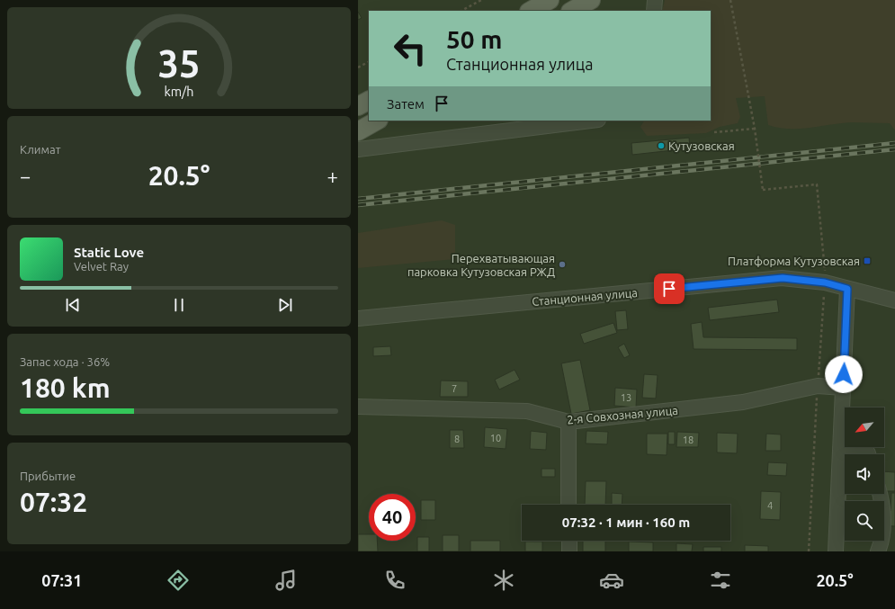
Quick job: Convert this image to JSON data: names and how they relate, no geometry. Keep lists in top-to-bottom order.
{
  "streets": {
    "street": ["Станционная улица", "2-я Совхозная улица"]
  },
  "places": {
    "other": ["Кутузовская", "Перехватывающая парковка Кутузовская РЖД"],
    "transit": ["Платформа Кутузовская"]
  },
  "house_numbers": [
    "7",
    "13",
    "10",
    "8",
    "18",
    "4"
  ],
  "north": "bottom left",
  "page": {
    "turn": ["50 m", "Станционная улица"],
    "then": "Затем",
    "tile": [
      "Климат",
      ["Запас хода · 36%", "180 km"],
      ["Прибытие", "07:32"]
    ],
    "heat": ["−", "20.5°", "+"],
    "song": ["Static Love", "Velvet Ray"],
    "limit": "40",
    "trip": "07:32 · 1 мин · 160 m",
    "tabs": ["07:31", "20.5°"],
    "gauge": ["35", "km/h"]
  }
}
